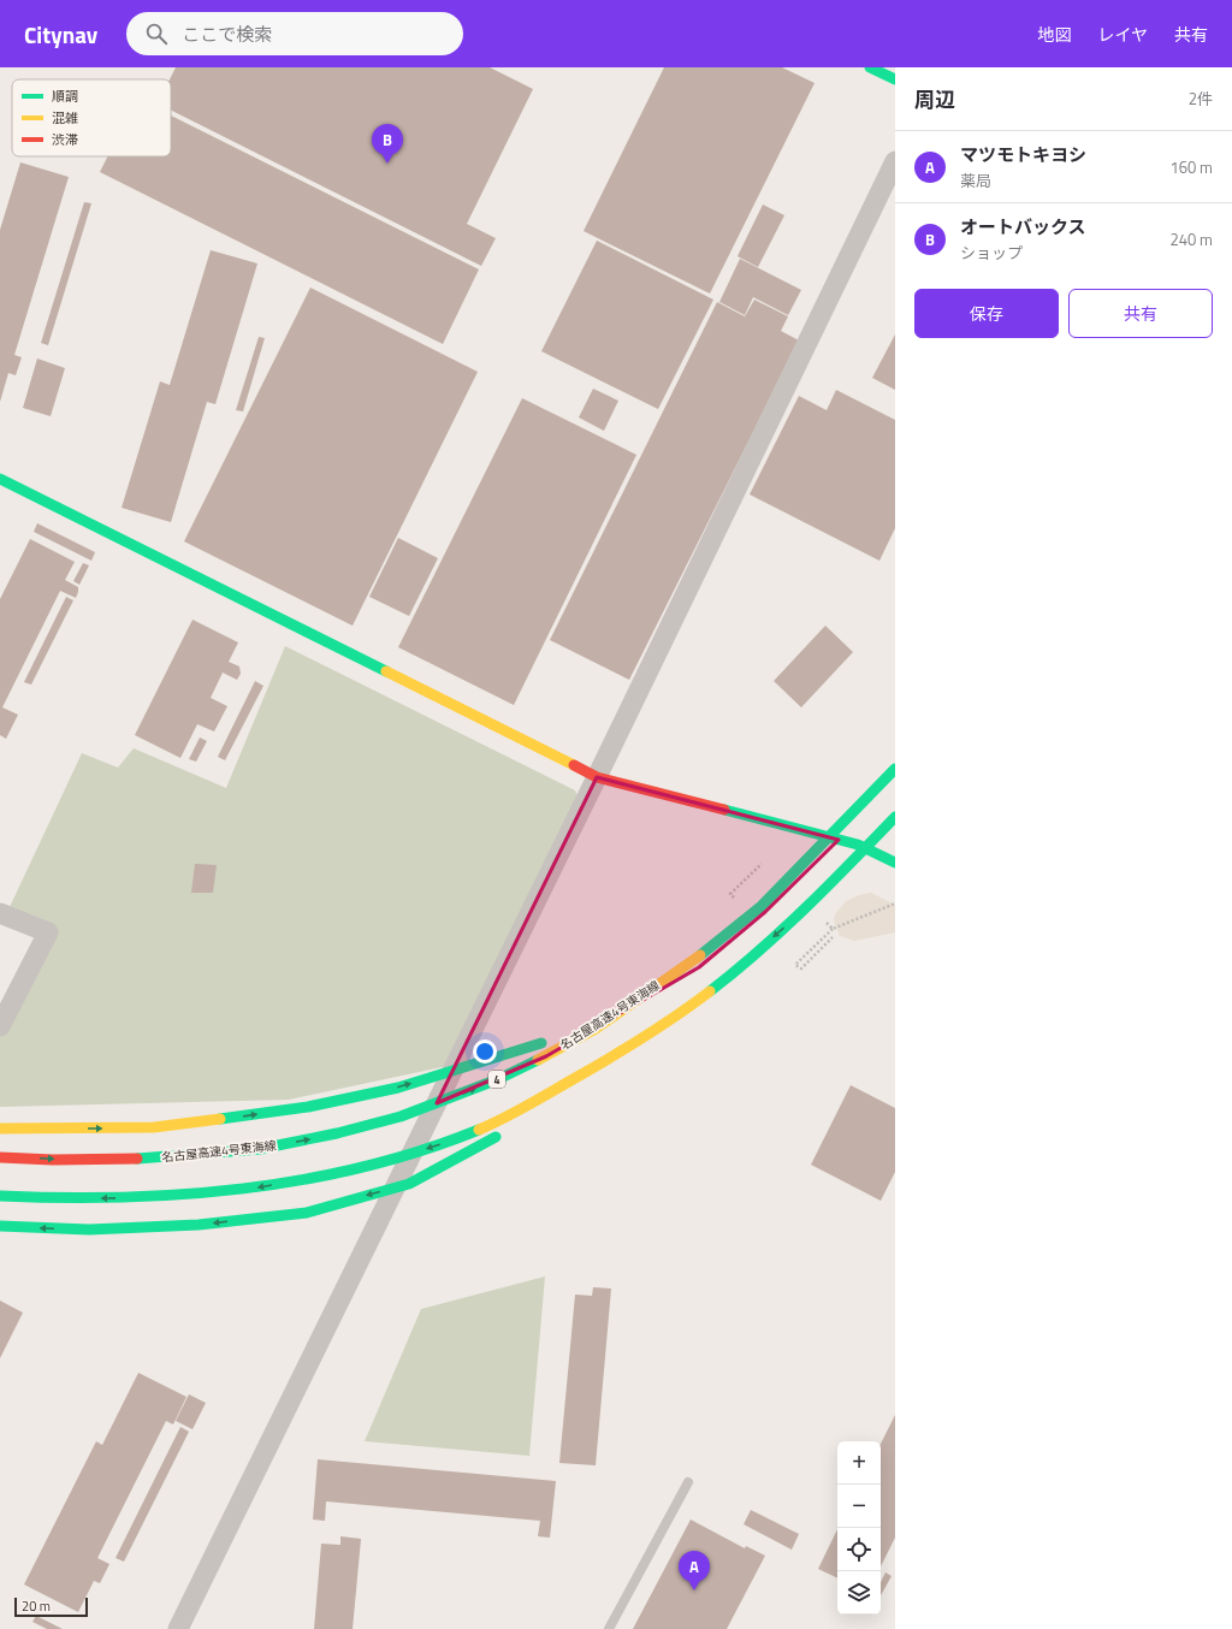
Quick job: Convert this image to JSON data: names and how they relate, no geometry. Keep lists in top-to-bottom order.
{
  "streets": {
    "main road": ["名古屋高速4号東海線", "4"]
  },
  "legend": ["順調", "混雑", "渋滞"],
  "scale_bar": "20 m",
  "page": {
    "header": "Citynav",
    "search": "ここで検索",
    "nav": ["地図", "レイヤ", "共有"],
    "heading": ["周辺", "2件"],
    "pins": ["B", "A"],
    "list": [
      {
        "mark": "A",
        "name": "マツモトキヨシ",
        "note": "薬局",
        "value": "160 m"
      },
      {
        "mark": "B",
        "name": "オートバックス",
        "note": "ショップ",
        "value": "240 m"
      }
    ],
    "buttons": ["保存", "共有"],
    "map_buttons": ["+", "−"],
    "scale": "20 m"
  }
}
